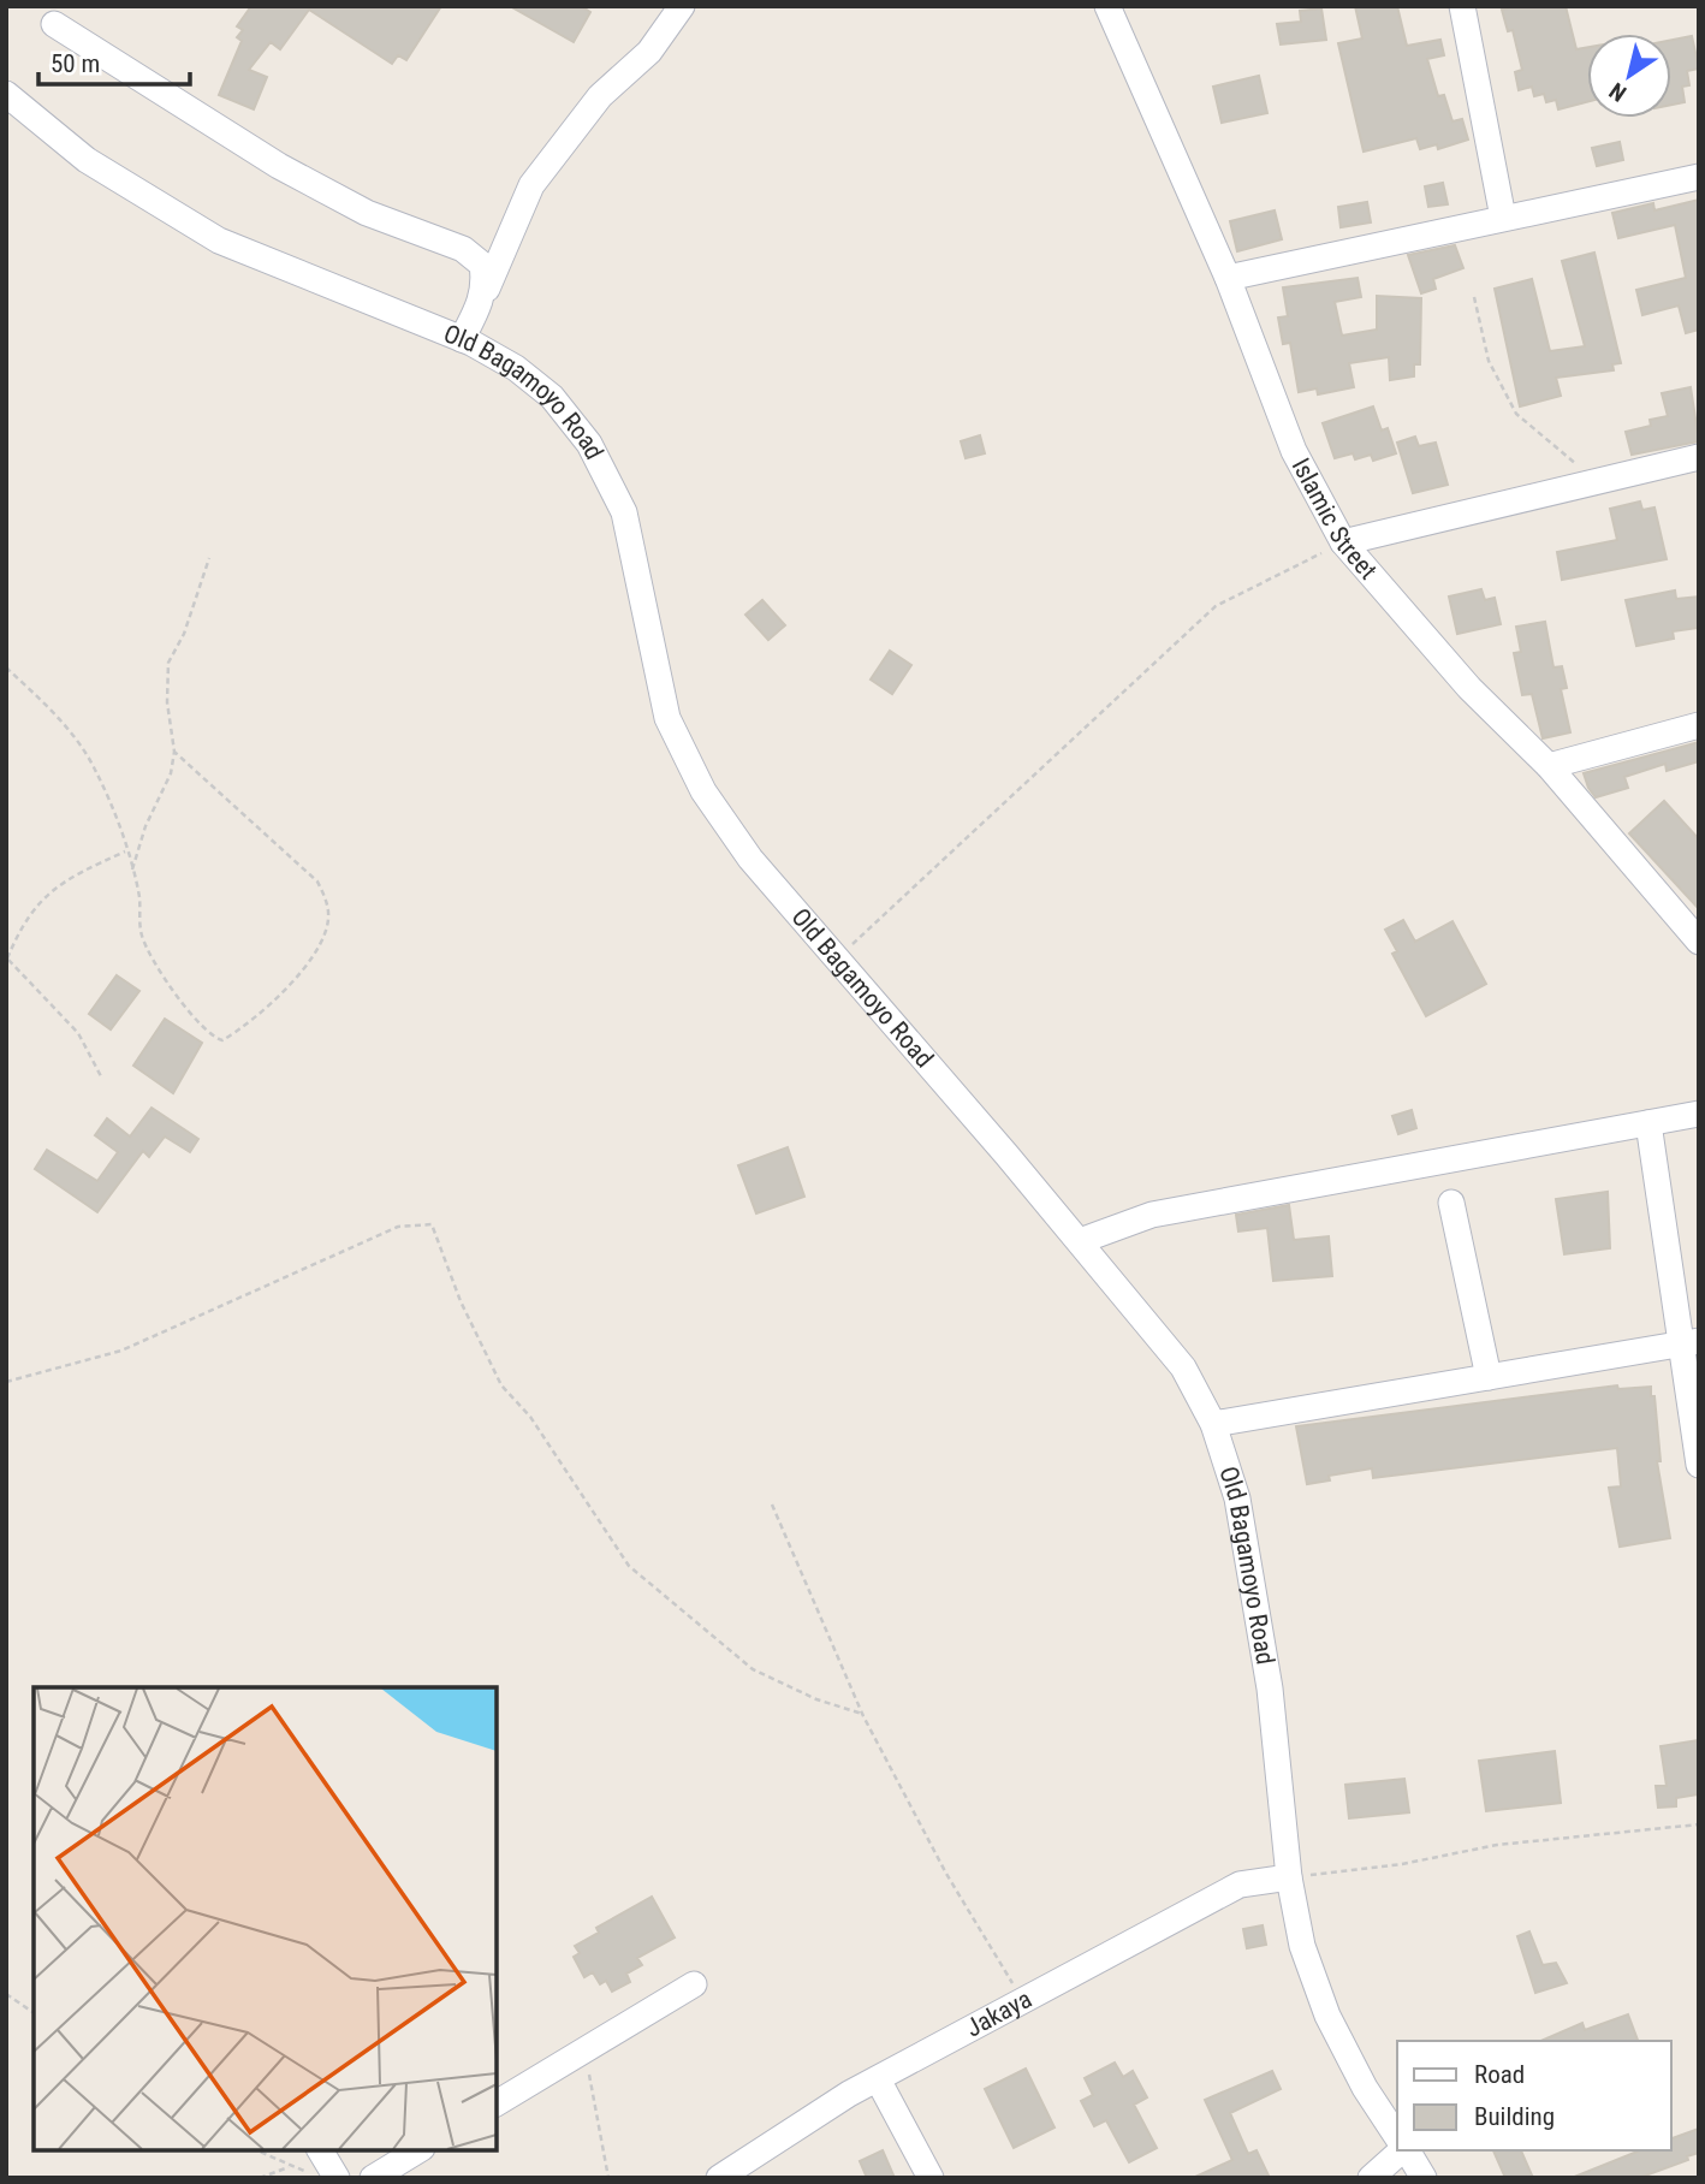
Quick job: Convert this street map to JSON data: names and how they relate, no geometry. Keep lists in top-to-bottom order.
{
  "streets": {
    "street": ["Old Bagamoyo Road", "Islamic Street", "Jakaya"]
  },
  "crossings": [
    ["Old Bagamoyo Road", "Jakaya"]
  ],
  "legend": ["Road", "Building"],
  "scale_bar": "50 m",
  "north": "bottom left"
}
